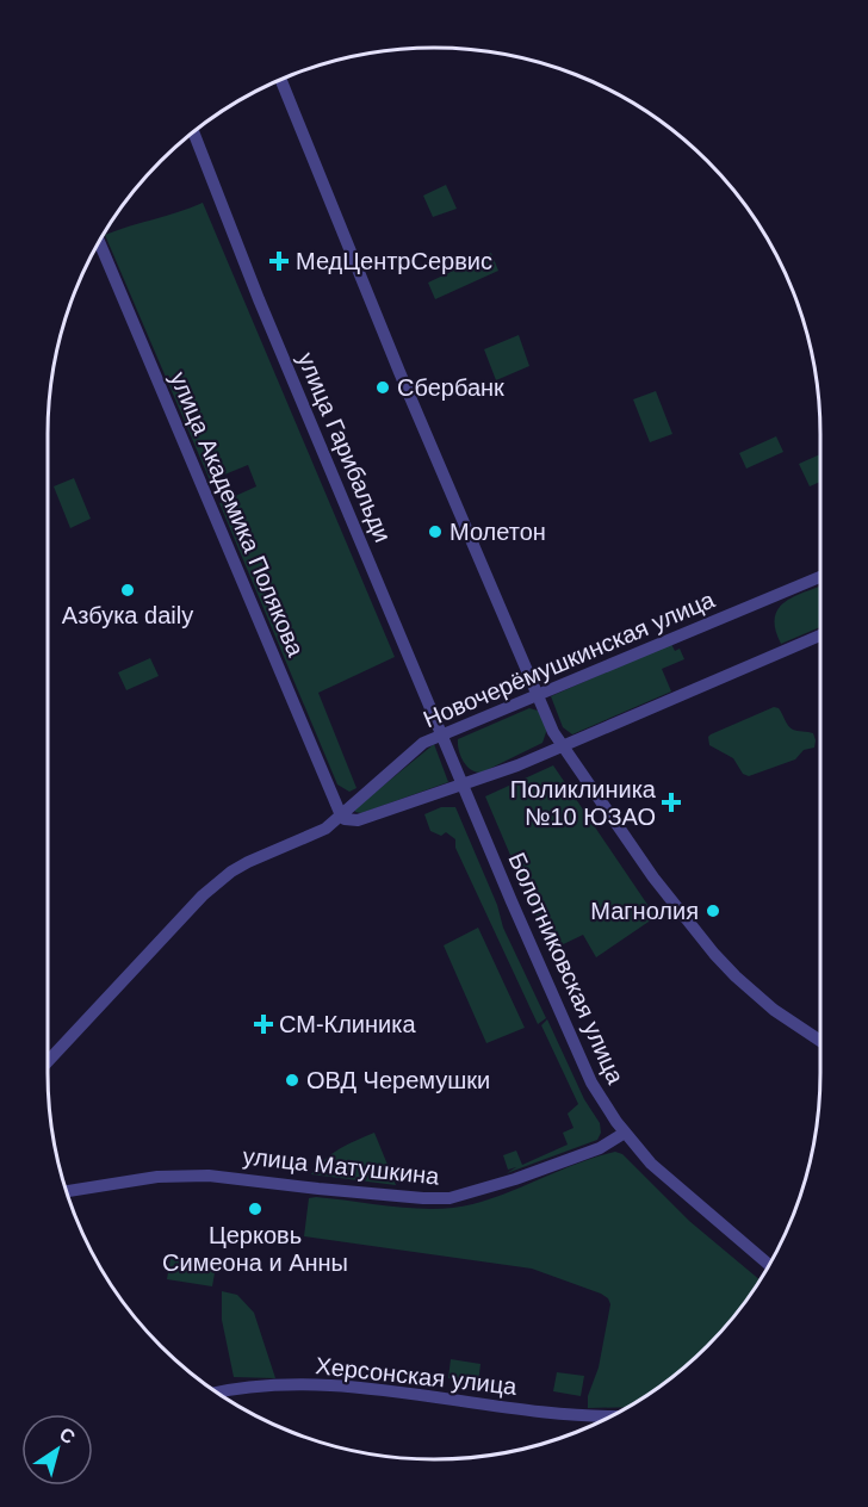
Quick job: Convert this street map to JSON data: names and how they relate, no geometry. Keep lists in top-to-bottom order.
{
  "streets": {
    "street": [
      "улица Гарибальди",
      "улица Академика Полякова",
      "Новочерёмушкинская улица",
      "Болотниковская улица",
      "улица Матушкина",
      "Херсонская улица"
    ]
  },
  "crossings": [
    ["улица Гарибальди", "Новочерёмушкинская улица"],
    ["улица Гарибальди", "Болотниковская улица"],
    ["улица Академика Полякова", "Новочерёмушкинская улица"],
    ["Болотниковская улица", "улица Матушкина"]
  ],
  "places": {
    "health": ["МедЦентрСервис", "Поликлиника №10 ЮЗАО", "СМ-Клиника"],
    "other": [
      "Сбербанк",
      "Молетон",
      "Азбука daily",
      "Магнолия",
      "ОВД Черемушки",
      "Церковь Симеона и Анны"
    ]
  },
  "north": "top right"
}
